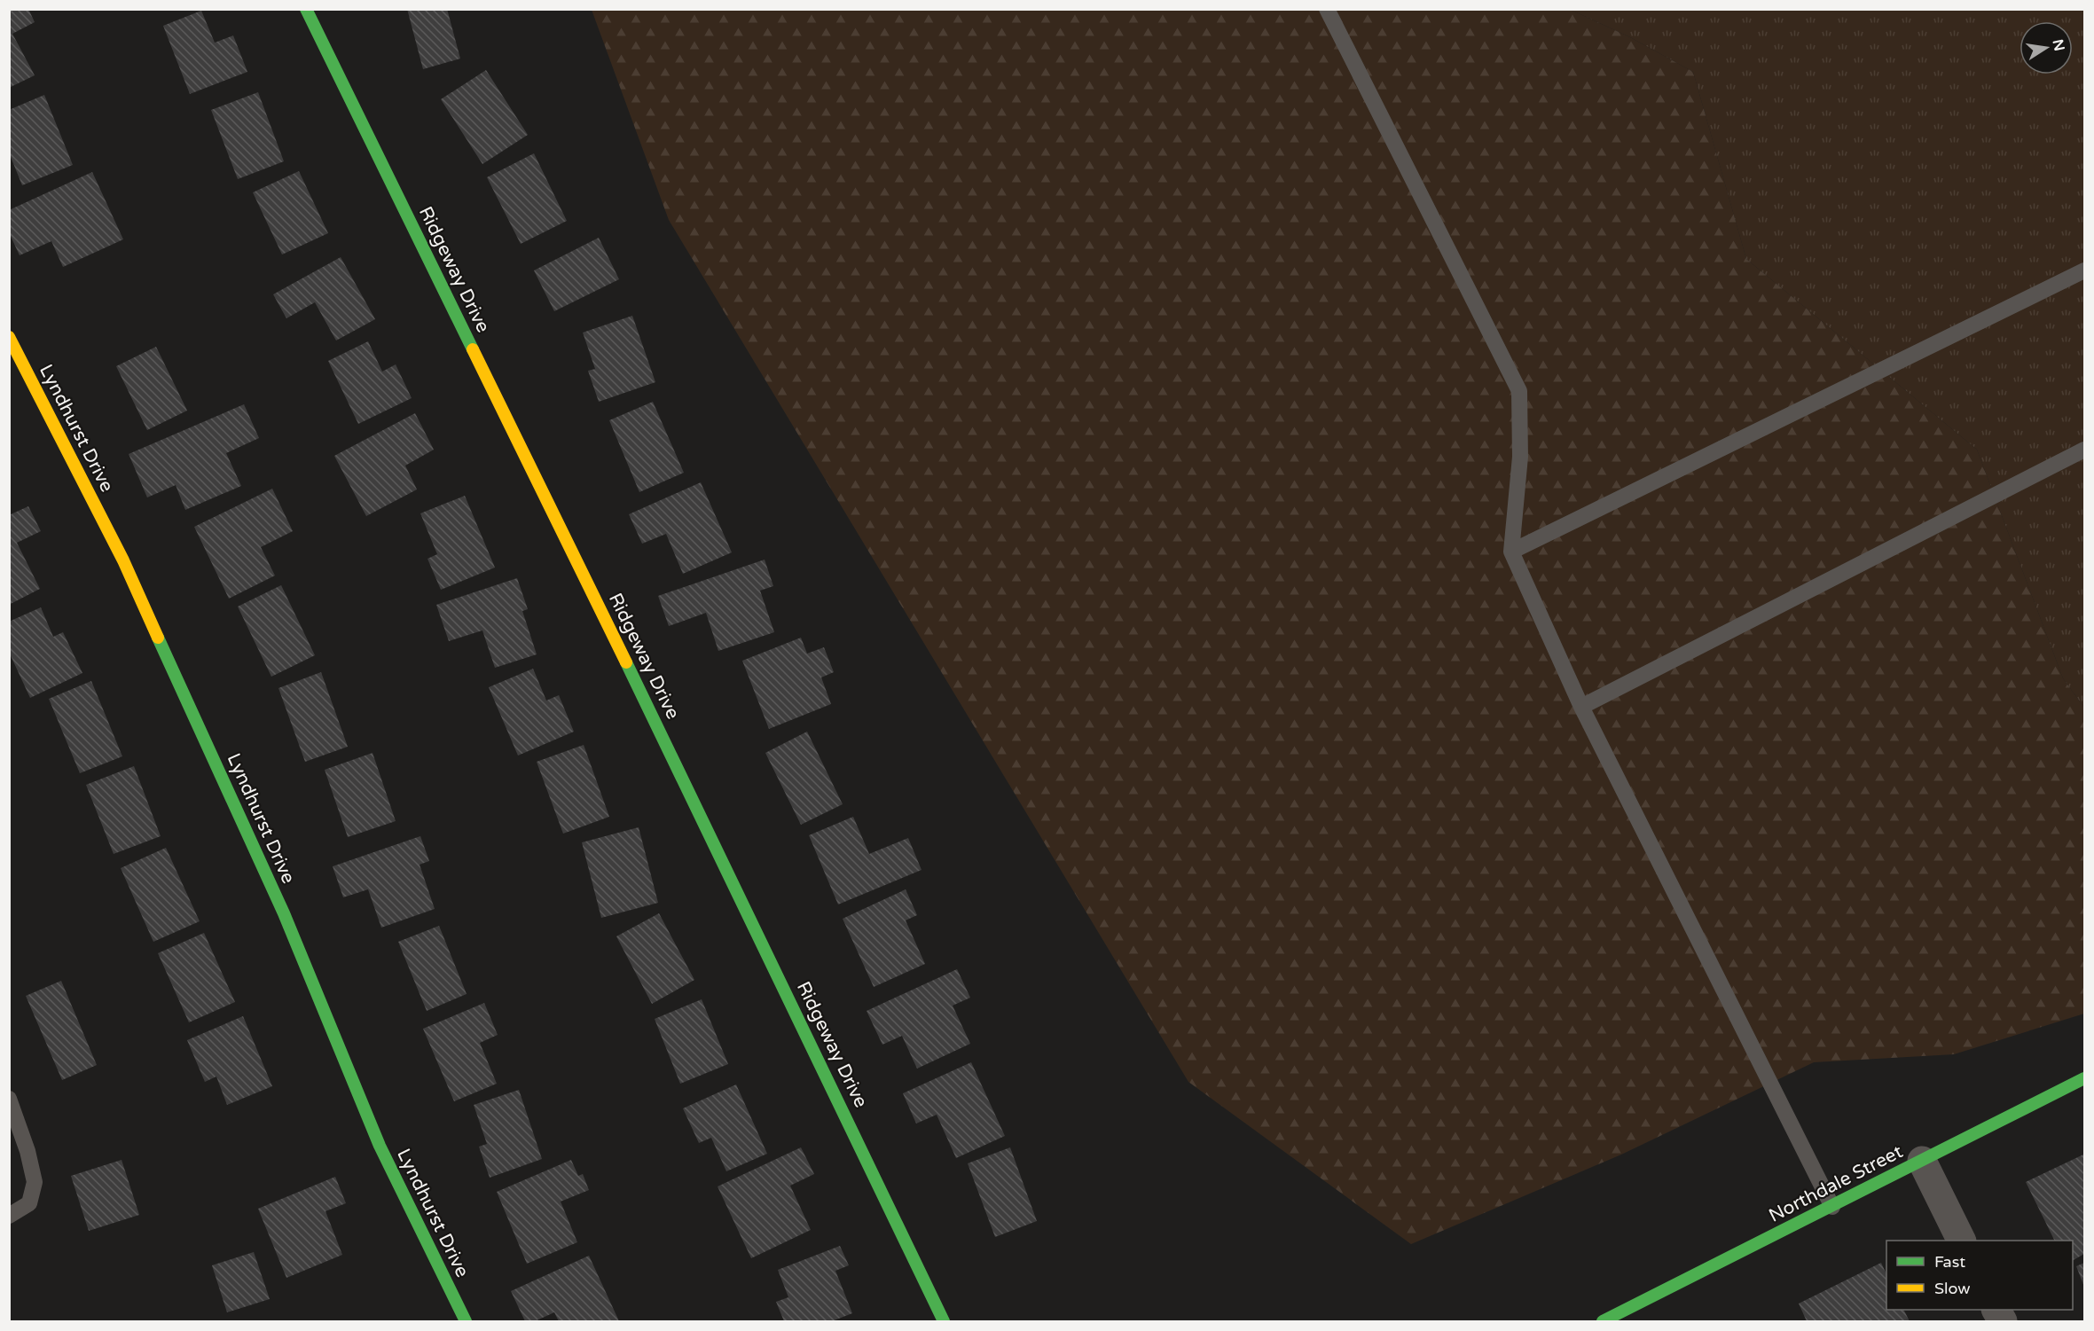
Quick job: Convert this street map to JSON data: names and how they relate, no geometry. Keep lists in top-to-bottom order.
{
  "streets": {
    "street": ["Ridgeway Drive", "Lyndhurst Drive", "Northdale Street"]
  },
  "legend": ["Fast", "Slow"],
  "north": "right"
}
